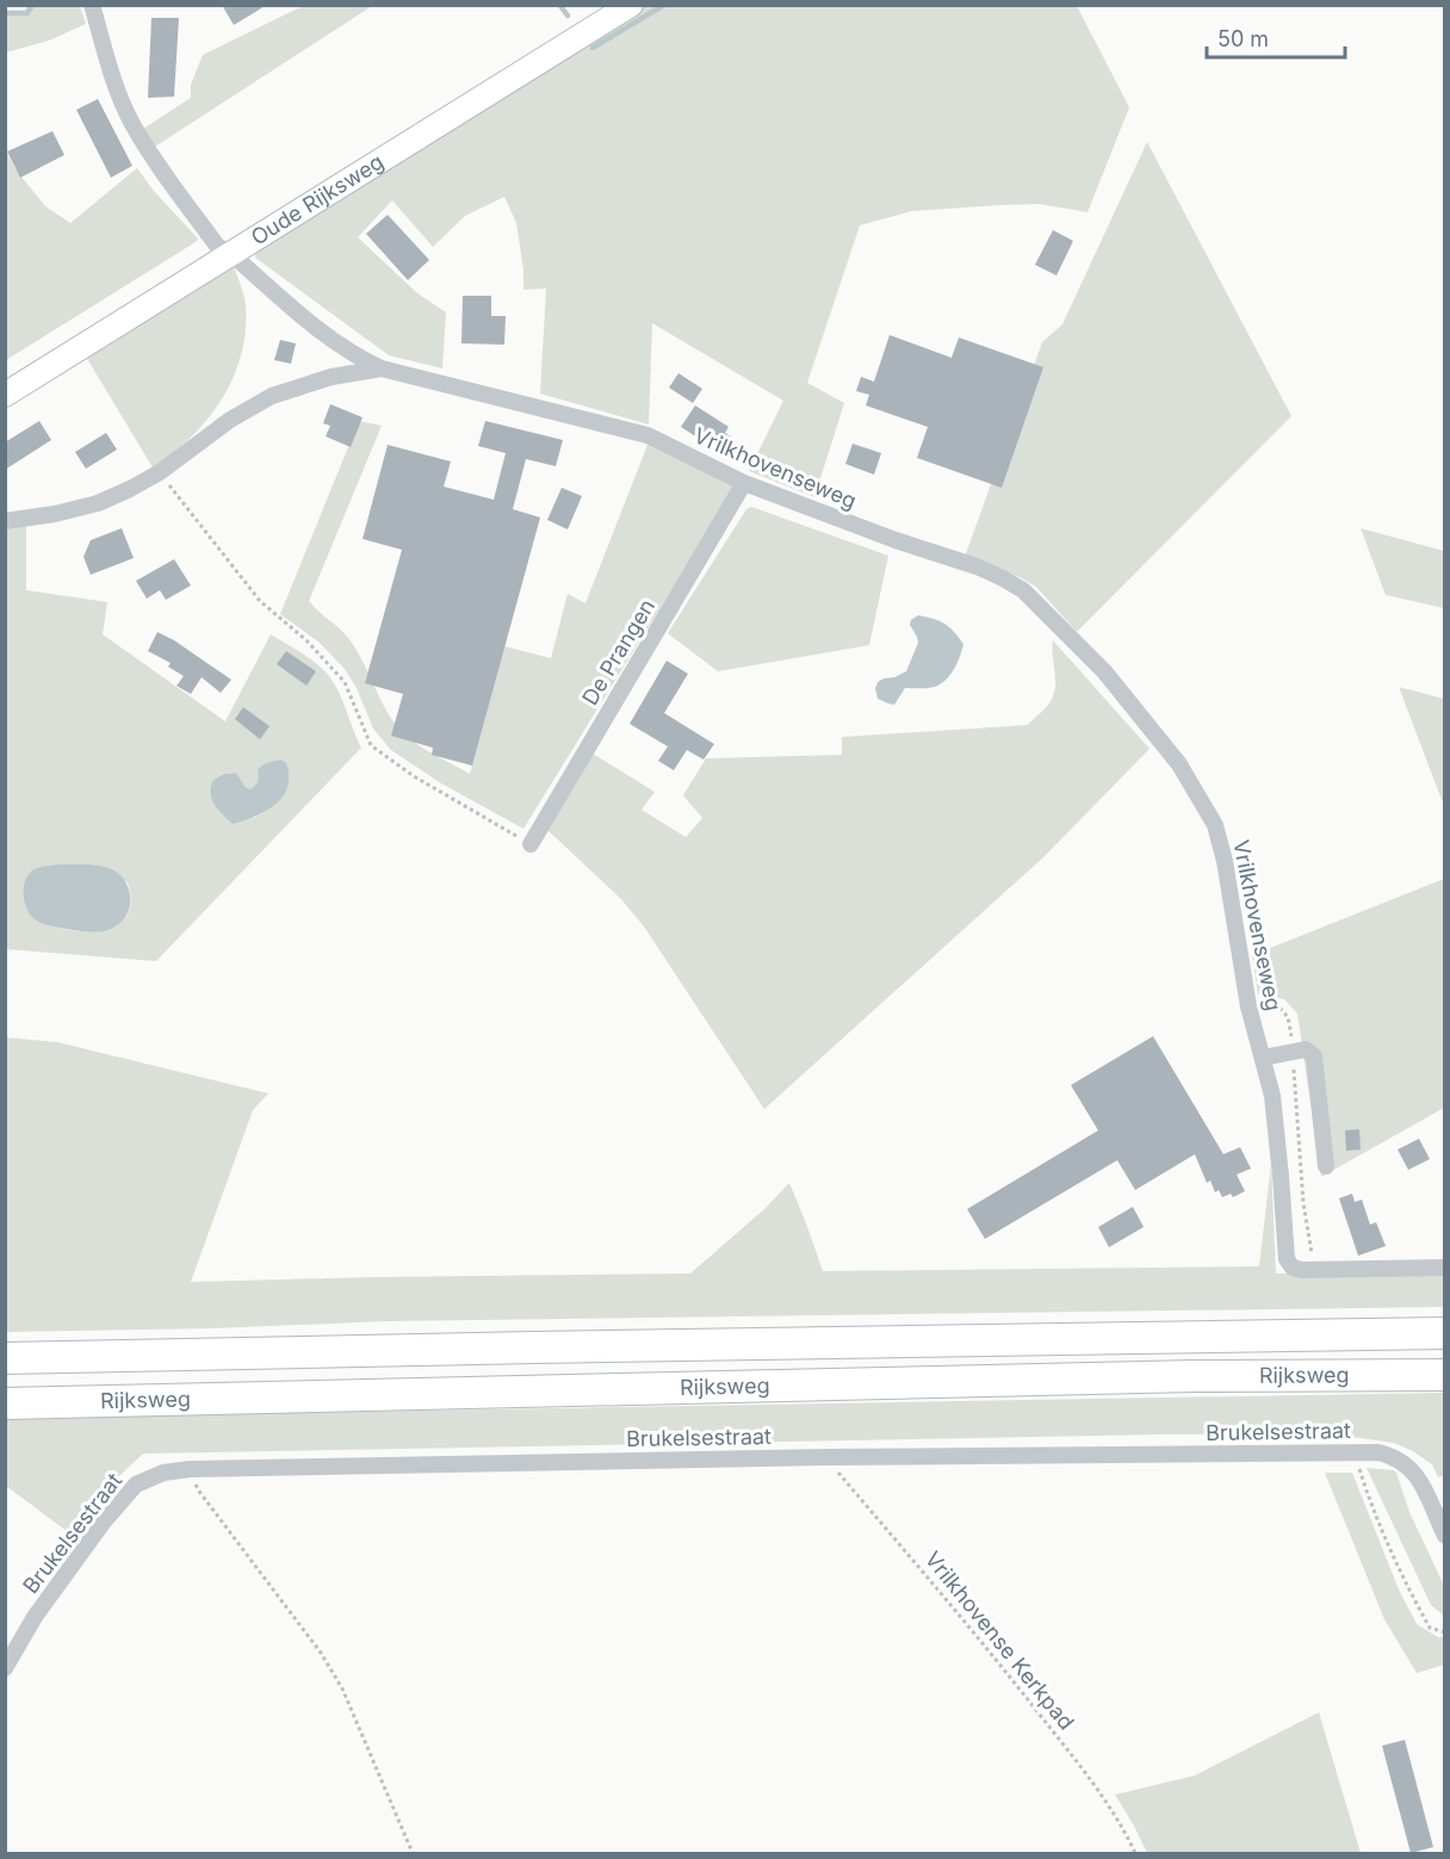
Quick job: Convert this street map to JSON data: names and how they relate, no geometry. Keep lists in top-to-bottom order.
{
  "streets": {
    "highway": ["Rijksweg"],
    "street": [
      "Oude Rijksweg",
      "Vrilkhovenseweg",
      "De Prangen",
      "Brukelsestraat"
    ],
    "path": ["Vrilkhovense Kerkpad"]
  },
  "crossings": [
    ["Vrilkhovenseweg", "De Prangen"],
    ["Brukelsestraat", "Vrilkhovense Kerkpad"]
  ],
  "scale_bar": "50 m"
}
